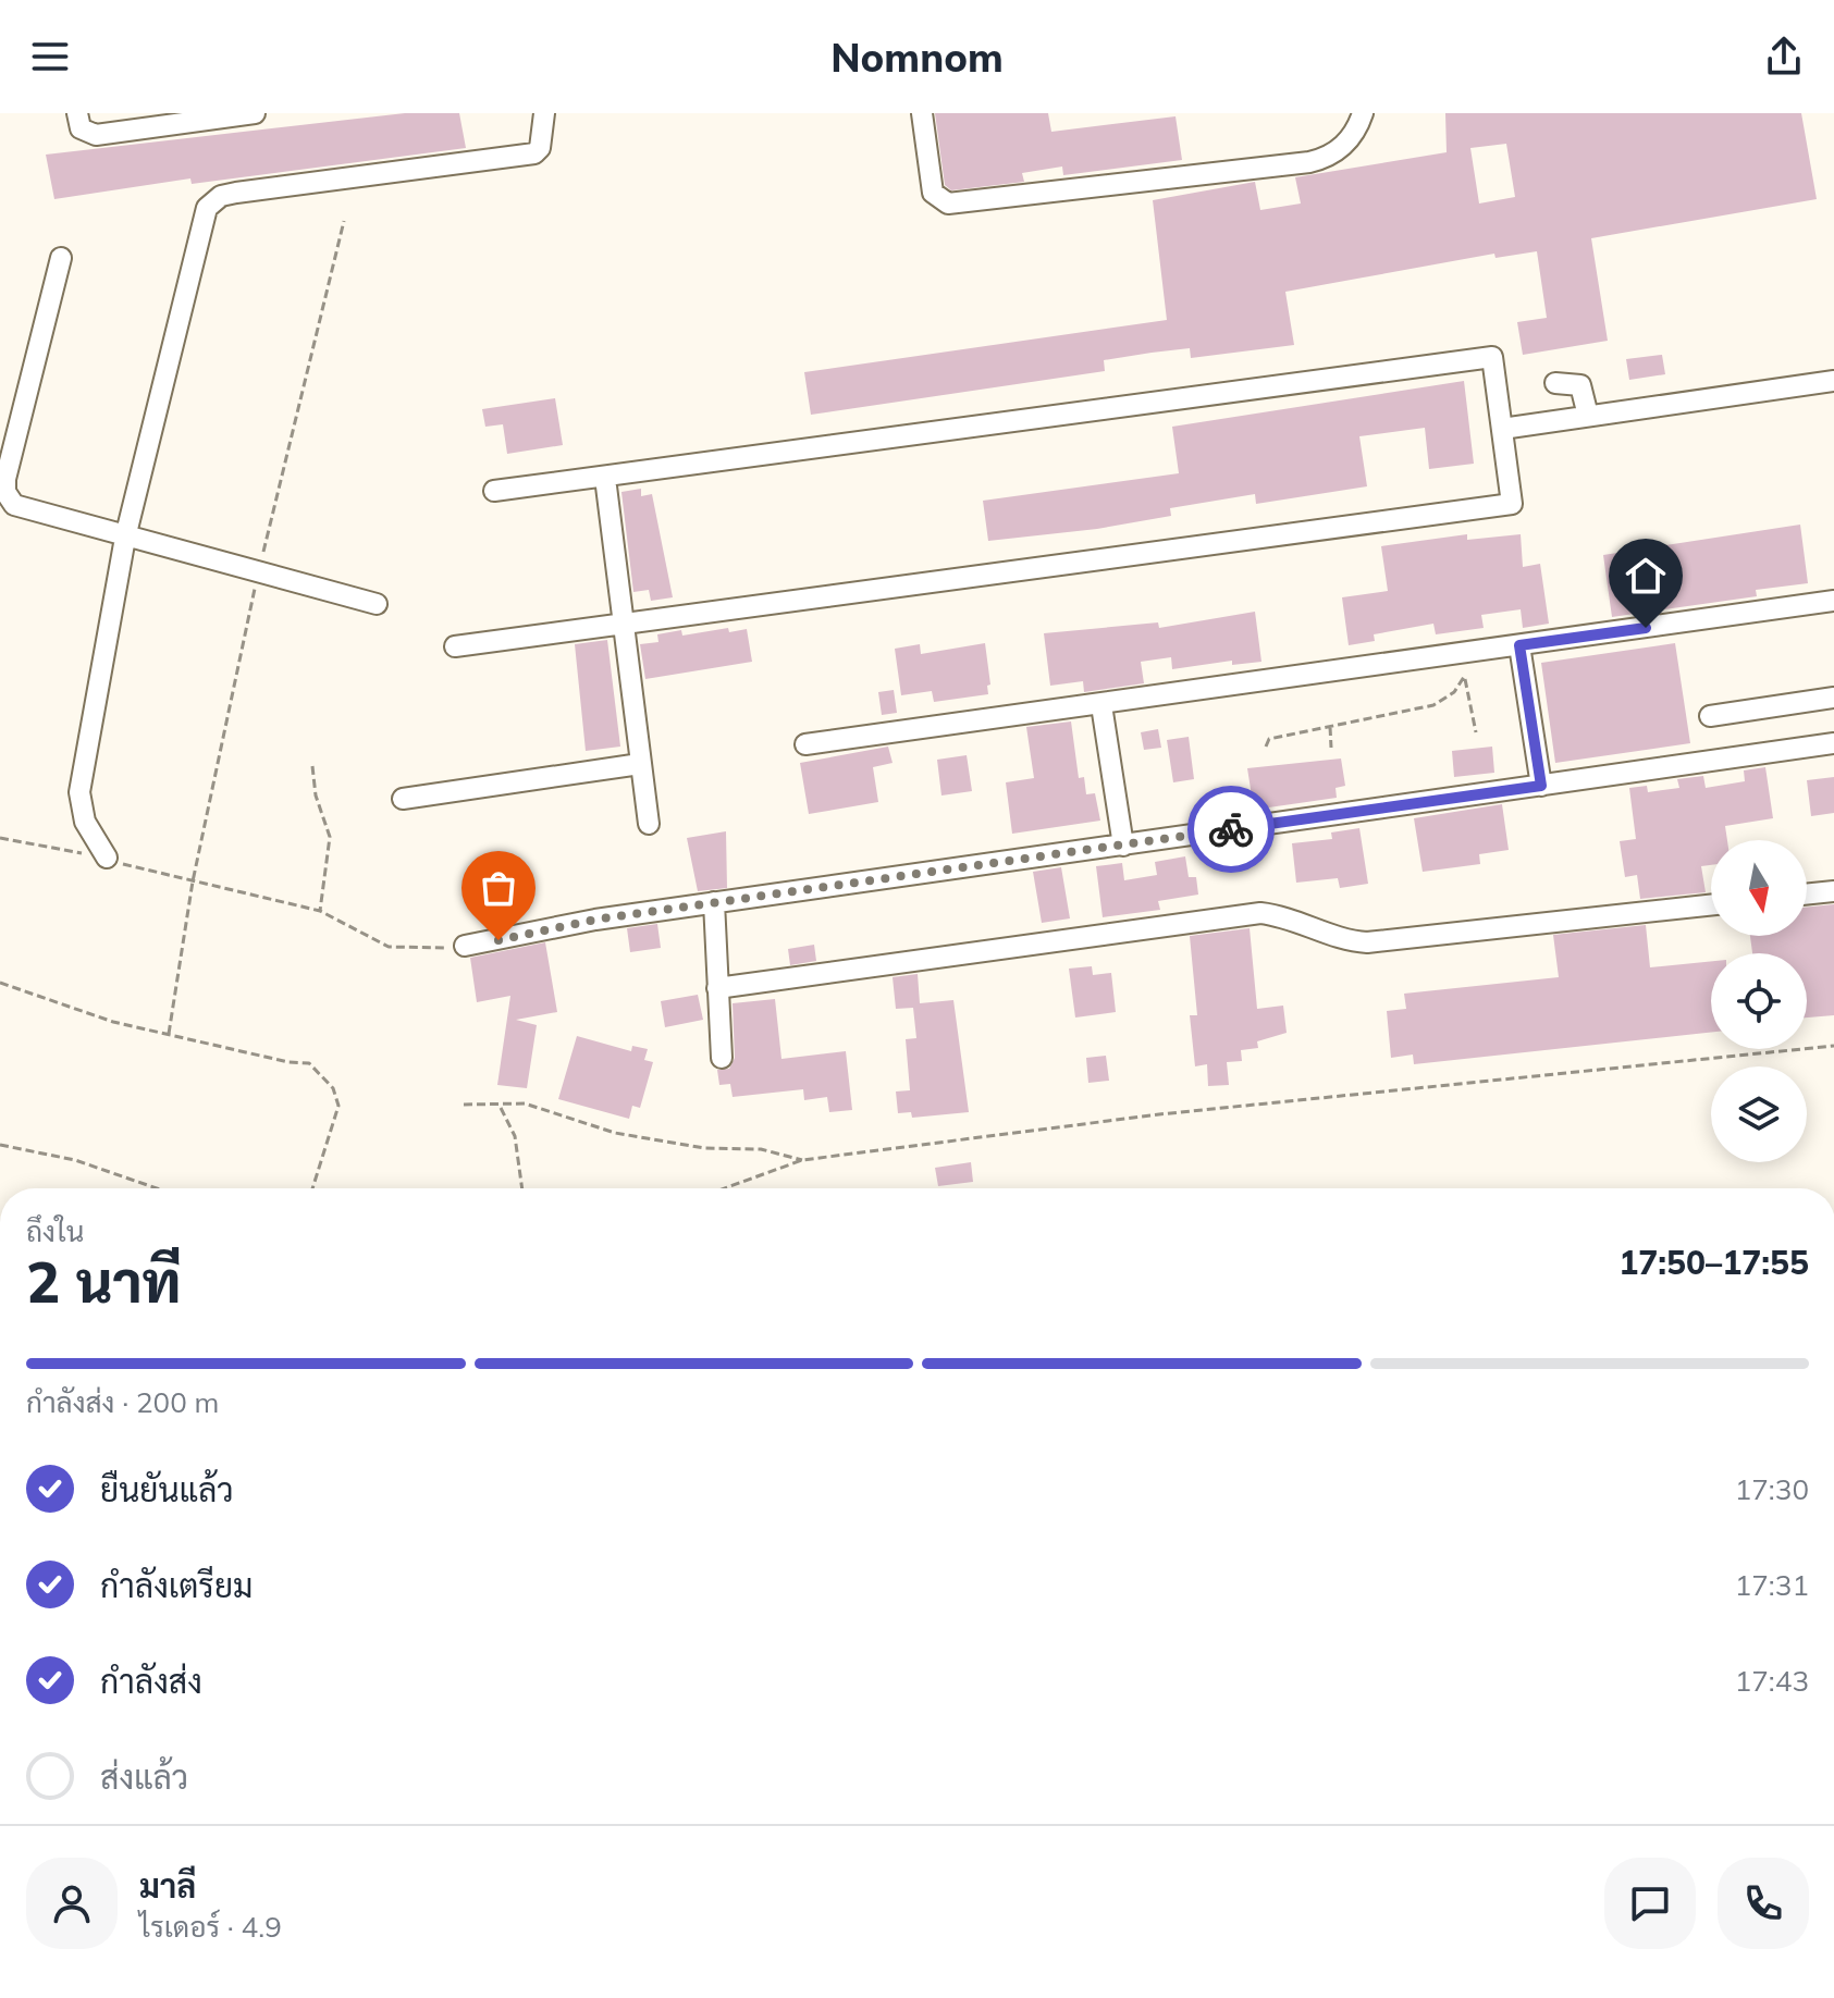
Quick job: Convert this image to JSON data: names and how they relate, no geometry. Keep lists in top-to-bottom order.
{
  "north": "bottom",
  "page": {
    "header": "Nomnom",
    "heading": ["2 นาที", "ถึงใน", "17:50–17:55"],
    "panel": ["มาลี", "ไรเดอร์ · 4.9"],
    "bar": "กำลังส่ง · 200 m",
    "list": [
      ["ยืนยันแล้ว", "17:30"],
      ["กำลังเตรียม", "17:31"],
      ["กำลังส่ง", "17:43"],
      "ส่งแล้ว"
    ]
  }
}
